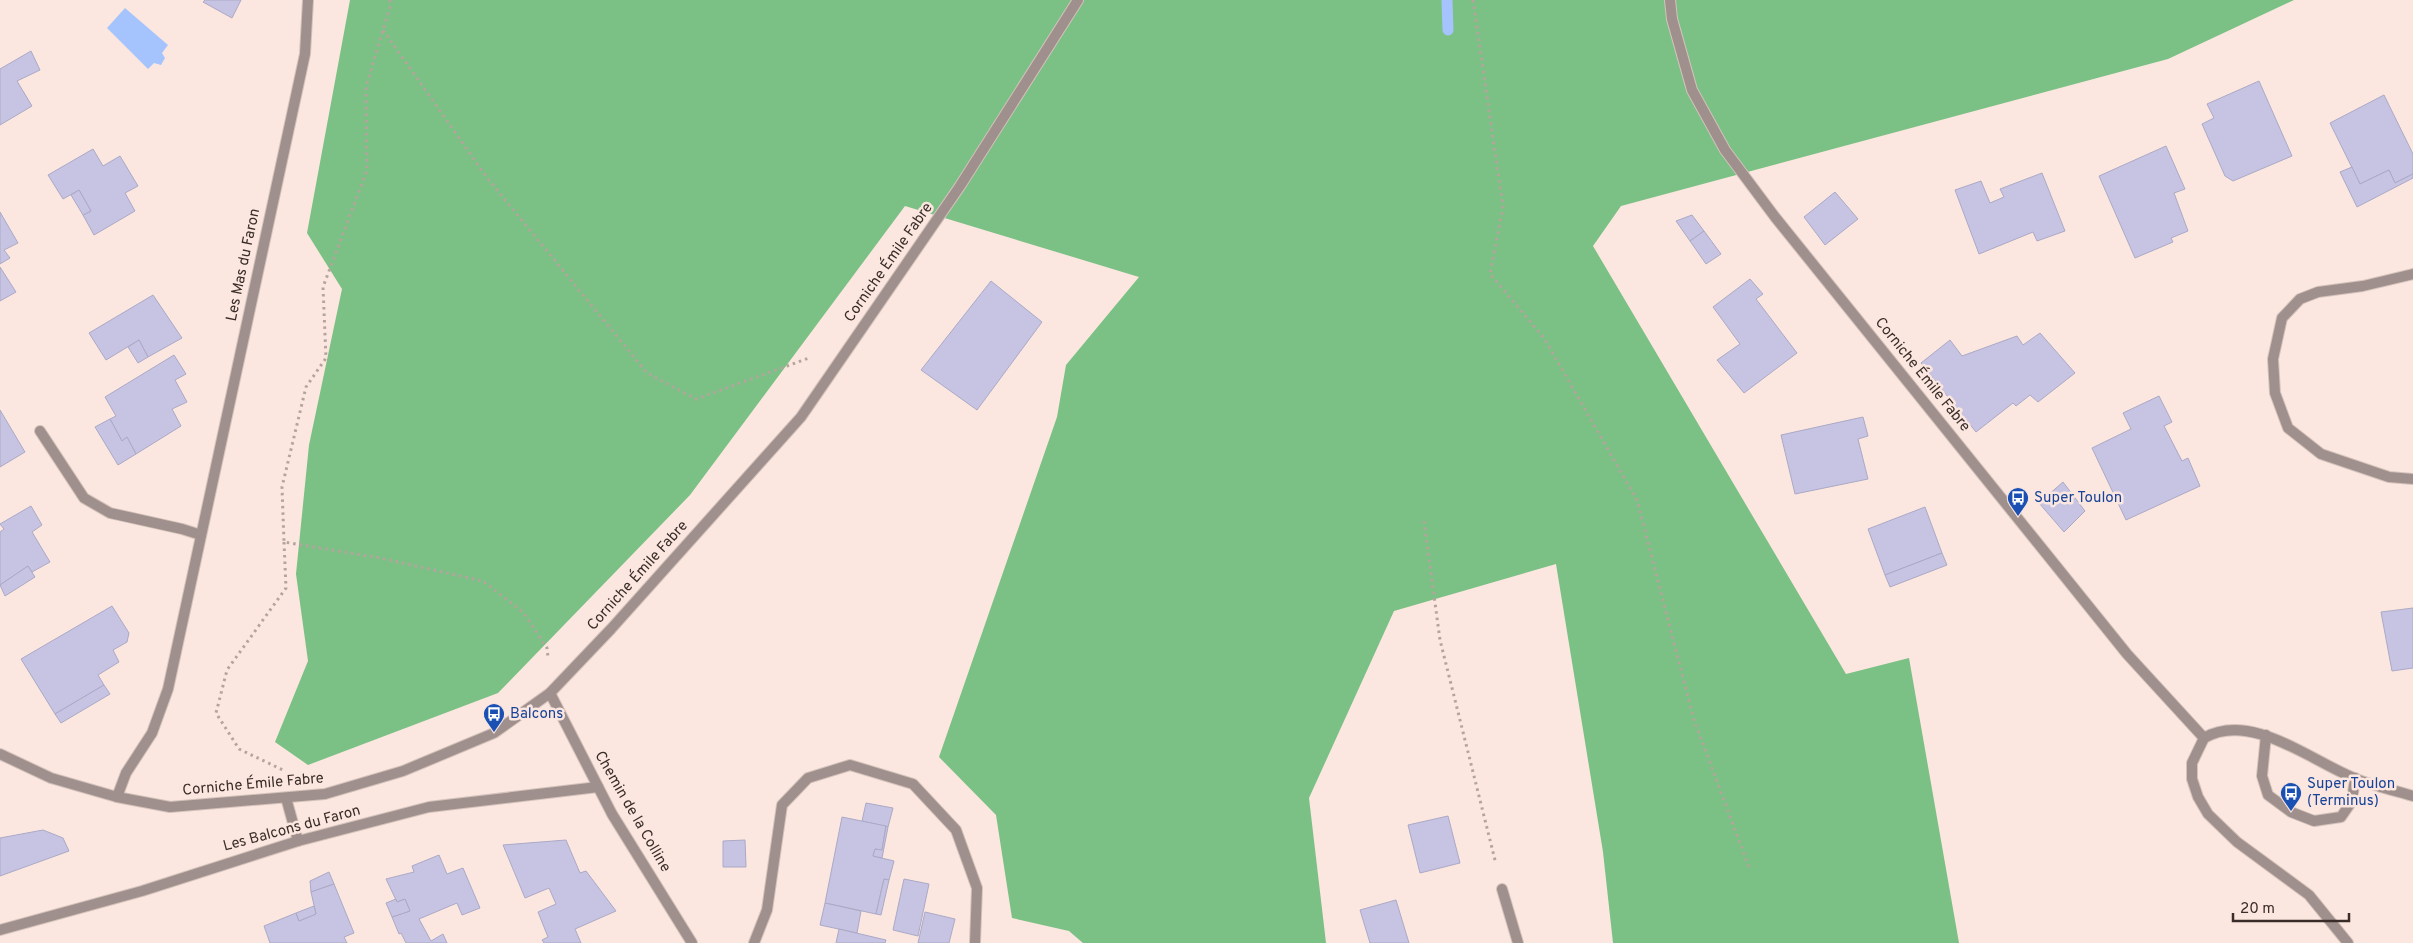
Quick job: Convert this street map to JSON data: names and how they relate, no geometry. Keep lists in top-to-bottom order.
{
  "streets": {
    "street": [
      "Corniche Émile Fabre",
      "Les Mas du Faron",
      "Chemin de la Colline",
      "Les Balcons du Faron"
    ]
  },
  "crossings": [
    ["Corniche Émile Fabre", "Les Mas du Faron"],
    ["Corniche Émile Fabre", "Chemin de la Colline"],
    ["Chemin de la Colline", "Les Balcons du Faron"]
  ],
  "places": {
    "bus stop": ["Super Toulon", "Balcons", "Super Toulon (Terminus)"]
  },
  "scale_bar": "20 m"
}
